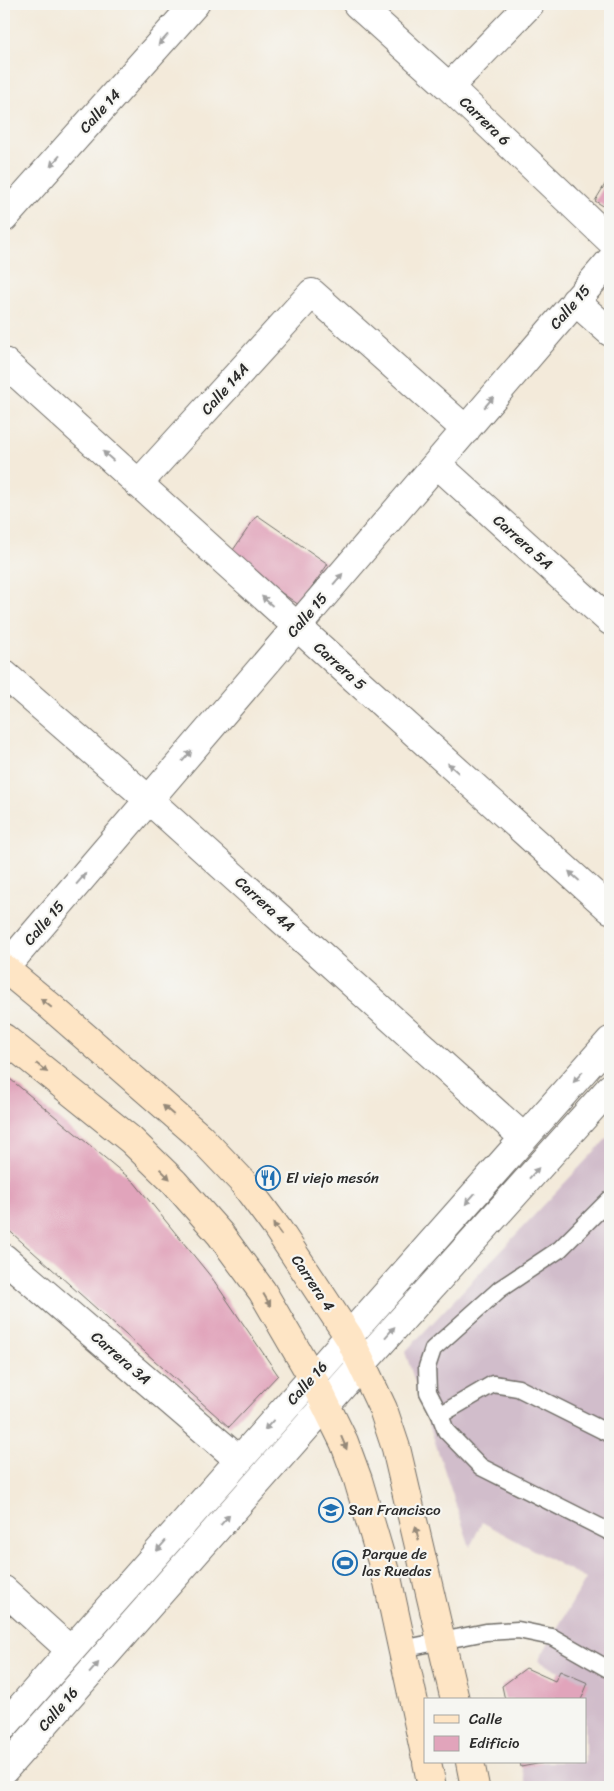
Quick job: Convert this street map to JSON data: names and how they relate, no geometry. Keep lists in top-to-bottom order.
{
  "streets": {
    "main road": ["Carrera 4"],
    "street": [
      "Calle 14",
      "Carrera 6",
      "Calle 15",
      "Calle 14A",
      "Carrera 5A",
      "Carrera 5",
      "Carrera 4A",
      "Carrera 3A",
      "Calle 16"
    ]
  },
  "crossings": [
    ["Calle 15", "Calle 14A"],
    ["Calle 15", "Carrera 5A"],
    ["Calle 15", "Carrera 5"],
    ["Calle 15", "Carrera 4A"],
    ["Calle 15", "Carrera 4"],
    ["Calle 14A", "Carrera 5"],
    ["Carrera 4A", "Calle 16"],
    ["Carrera 4", "Calle 16"],
    ["Carrera 3A", "Calle 16"]
  ],
  "one_way": ["Calle 14", "Calle 15", "Carrera 5"],
  "places": {
    "restaurant": ["El viejo mesón"],
    "school or university": ["San Francisco"],
    "sports": ["Parque de las Ruedas"]
  },
  "legend": ["Calle", "Edificio"]
}
